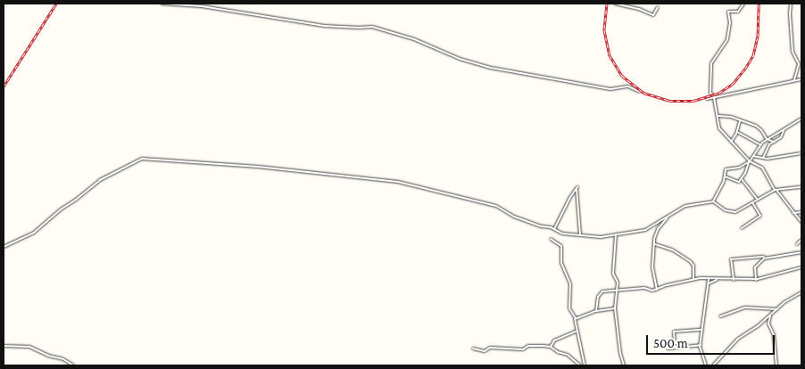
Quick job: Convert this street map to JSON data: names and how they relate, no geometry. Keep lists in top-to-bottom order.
{
  "scale_bar": "500 m"
}
